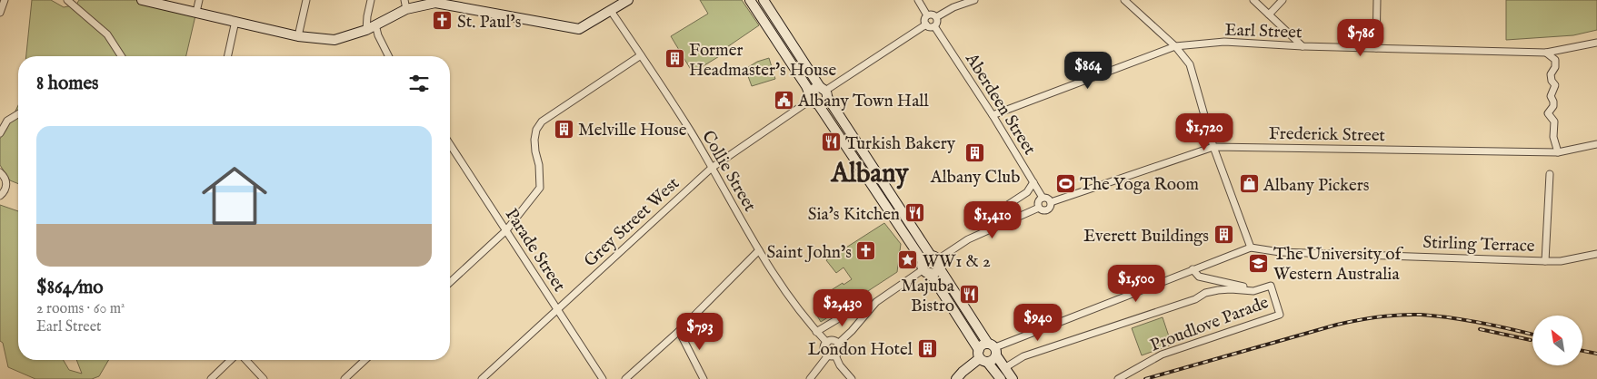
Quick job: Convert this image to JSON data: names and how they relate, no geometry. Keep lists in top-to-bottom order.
{
  "streets": {
    "street": [
      "Earl Street",
      "Aberdeen Street",
      "Frederick Street",
      "Collie Street",
      "Grey Street West",
      "Stirling Terrace",
      "Parade Street",
      "Proudlove Parade"
    ]
  },
  "crossings": [
    ["Earl Street", "Aberdeen Street"],
    ["Aberdeen Street", "Frederick Street"],
    ["Collie Street", "Grey Street West"],
    ["Grey Street West", "Parade Street"]
  ],
  "districts": ["Albany"],
  "places": {
    "church": ["St. Paul's", "Saint John’s"],
    "building": [
      "Former Headmaster's House",
      "Melville House",
      "Albany Club",
      "Everett Buildings",
      "London Hotel"
    ],
    "public building": ["Albany Town Hall"],
    "restaurant": ["Turkish Bakery", "Sia's Kitchen", "Majuba Bistro"],
    "sports": ["The Yoga Room"],
    "shop": ["Albany Pickers"],
    "place": ["WW1 & 2"],
    "school or university": ["The University of Western Australia"]
  },
  "north": "top left",
  "page": {
    "price": [
      "$786",
      "$864",
      "$1,720",
      "$1,410",
      "$1,500",
      "$2,430",
      "$940",
      "$793"
    ],
    "heading": "8 homes",
    "list": [
      {
        "name": "$864/mo",
        "note": "2 rooms · 60 m² · Earl Street"
      }
    ]
  }
}
